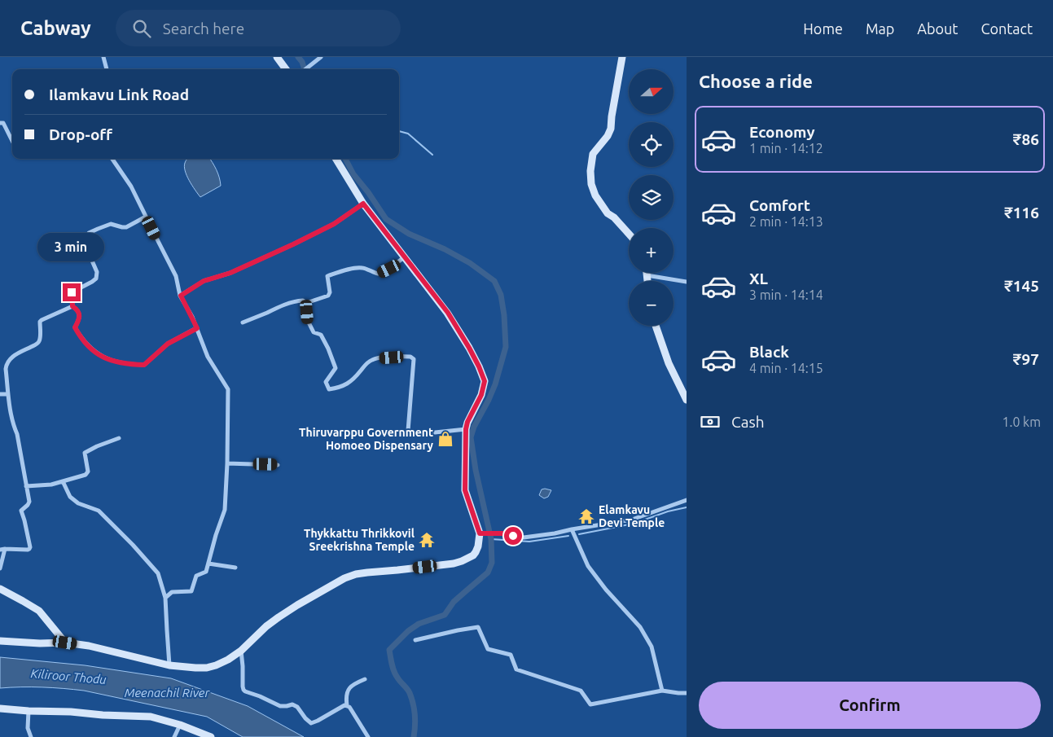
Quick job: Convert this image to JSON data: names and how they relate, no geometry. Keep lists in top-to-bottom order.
{
  "water": ["Kiliroor Thodu", "Meenachil River"],
  "places": {
    "shop": ["Thiruvarppu Government Homoeo Dispensary"],
    "temple": ["Elamkavu Devi Temple", "Thykkattu Thrikkovil Sreekrishna Temple"]
  },
  "north": "right",
  "page": {
    "header": "Cabway",
    "search": "Search here",
    "nav": [
      "Home",
      "Map",
      "About",
      "Contact"
    ],
    "heading": "Choose a ride",
    "map_buttons": ["+", "−"],
    "banner": ["Ilamkavu Link Road", "Drop-off"],
    "list": [
      {
        "name": "Economy",
        "note": "1 min · 14:12",
        "value": "₹86"
      },
      {
        "name": "Comfort",
        "note": "2 min · 14:13",
        "value": "₹116"
      },
      {
        "name": "XL",
        "note": "3 min · 14:14",
        "value": "₹145"
      },
      {
        "name": "Black",
        "note": "4 min · 14:15",
        "value": "₹97"
      }
    ],
    "bubble": "3 min",
    "pay": ["Cash", "1.0 km"],
    "buttons": "Confirm"
  }
}
